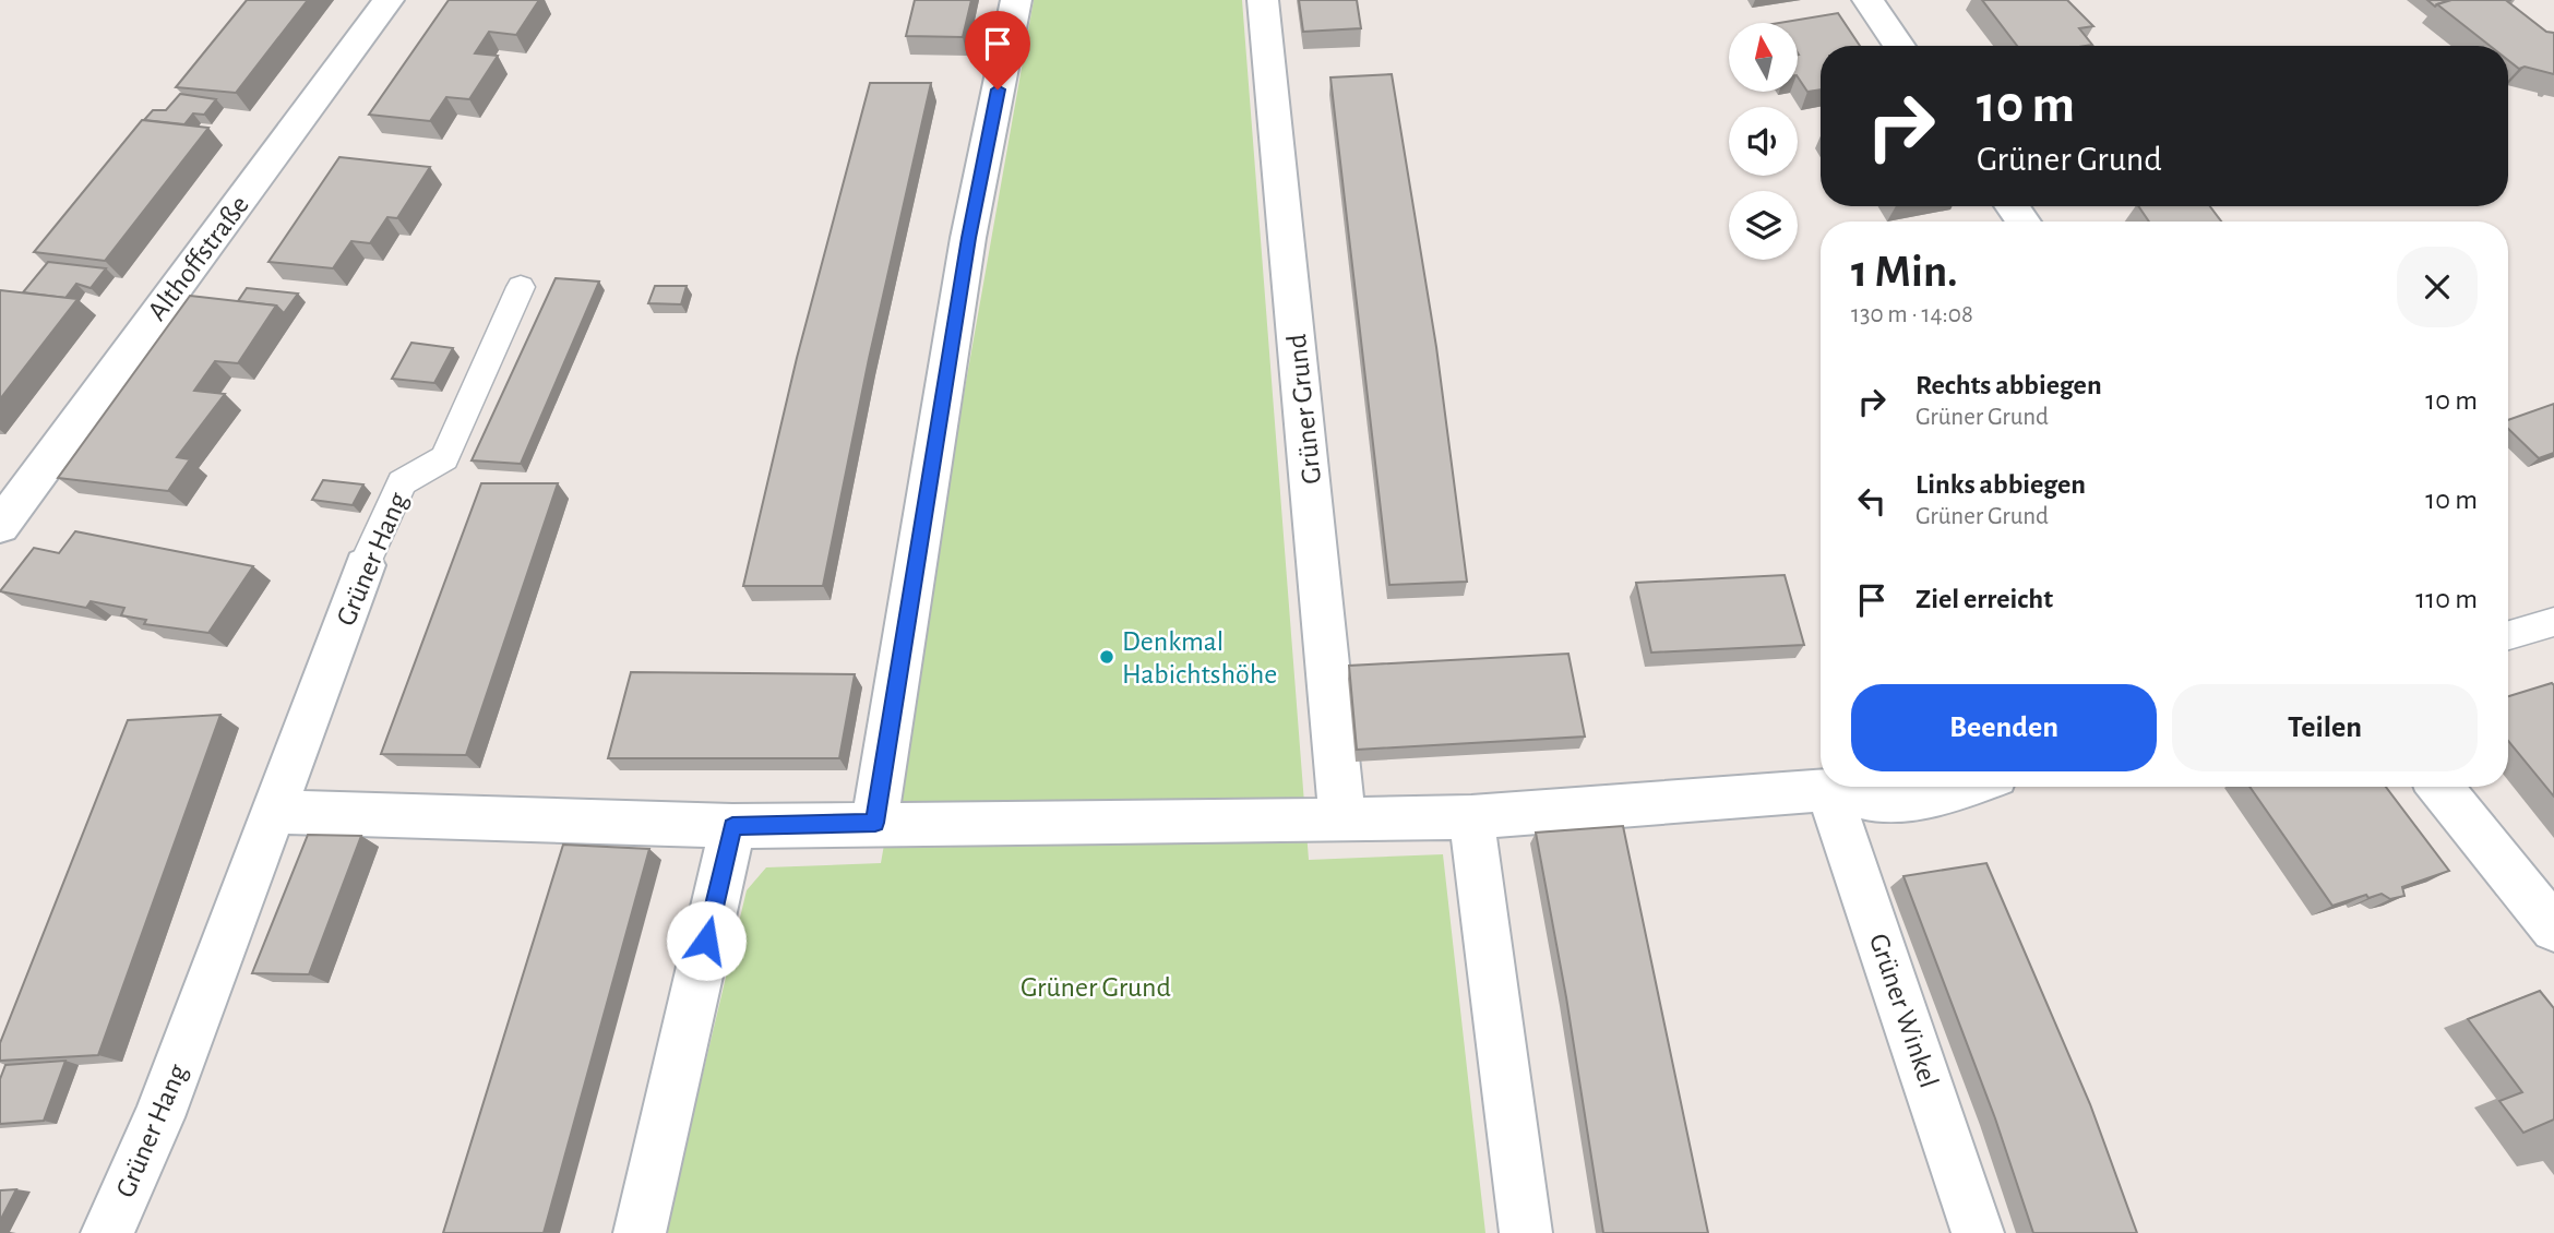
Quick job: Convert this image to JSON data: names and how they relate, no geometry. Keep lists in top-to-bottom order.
{
  "streets": {
    "street": [
      "Althoffstraße",
      "Grüner Grund",
      "Grüner Hang",
      "Grüner Winkel"
    ]
  },
  "parks": ["Grüner Grund"],
  "places": ["Denkmal Habichtshöhe"],
  "north": "top",
  "page": {
    "turn": ["10 m", "Grüner Grund"],
    "heading": ["1 Min.", "130 m · 14:08"],
    "list": [
      {
        "name": "Rechts abbiegen",
        "note": "Grüner Grund",
        "value": "10 m"
      },
      {
        "name": "Links abbiegen",
        "note": "Grüner Grund",
        "value": "10 m"
      },
      {
        "name": "Ziel erreicht",
        "value": "110 m"
      }
    ],
    "buttons": ["Beenden", "Teilen"]
  }
}
